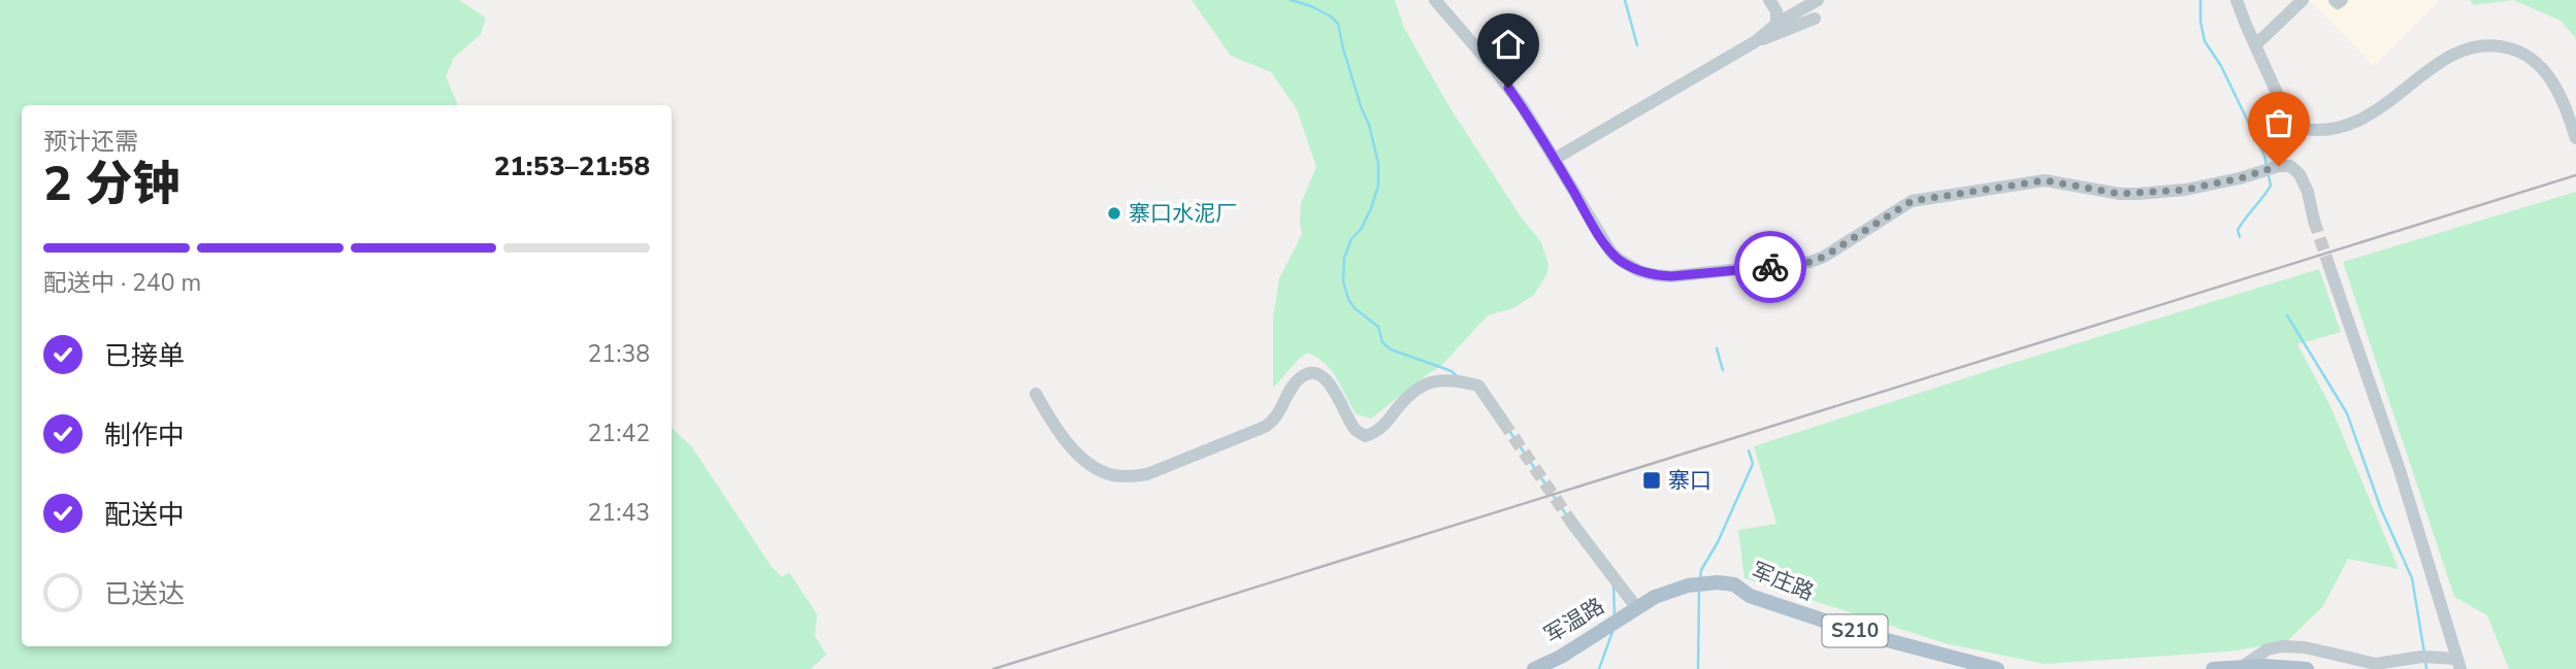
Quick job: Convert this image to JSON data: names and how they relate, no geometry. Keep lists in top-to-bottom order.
{
  "streets": {
    "main road": ["军庄路", "军温路", "S210"]
  },
  "crossings": [
    ["军庄路", "军温路"]
  ],
  "places": {
    "other": ["寨口水泥厂"],
    "transit": ["寨口"]
  },
  "page": {
    "heading": ["2 分钟", "预计还需", "21:53–21:58"],
    "bar": "配送中 · 240 m",
    "list": [
      ["已接单", "21:38"],
      ["制作中", "21:42"],
      ["配送中", "21:43"],
      "已送达"
    ]
  }
}
